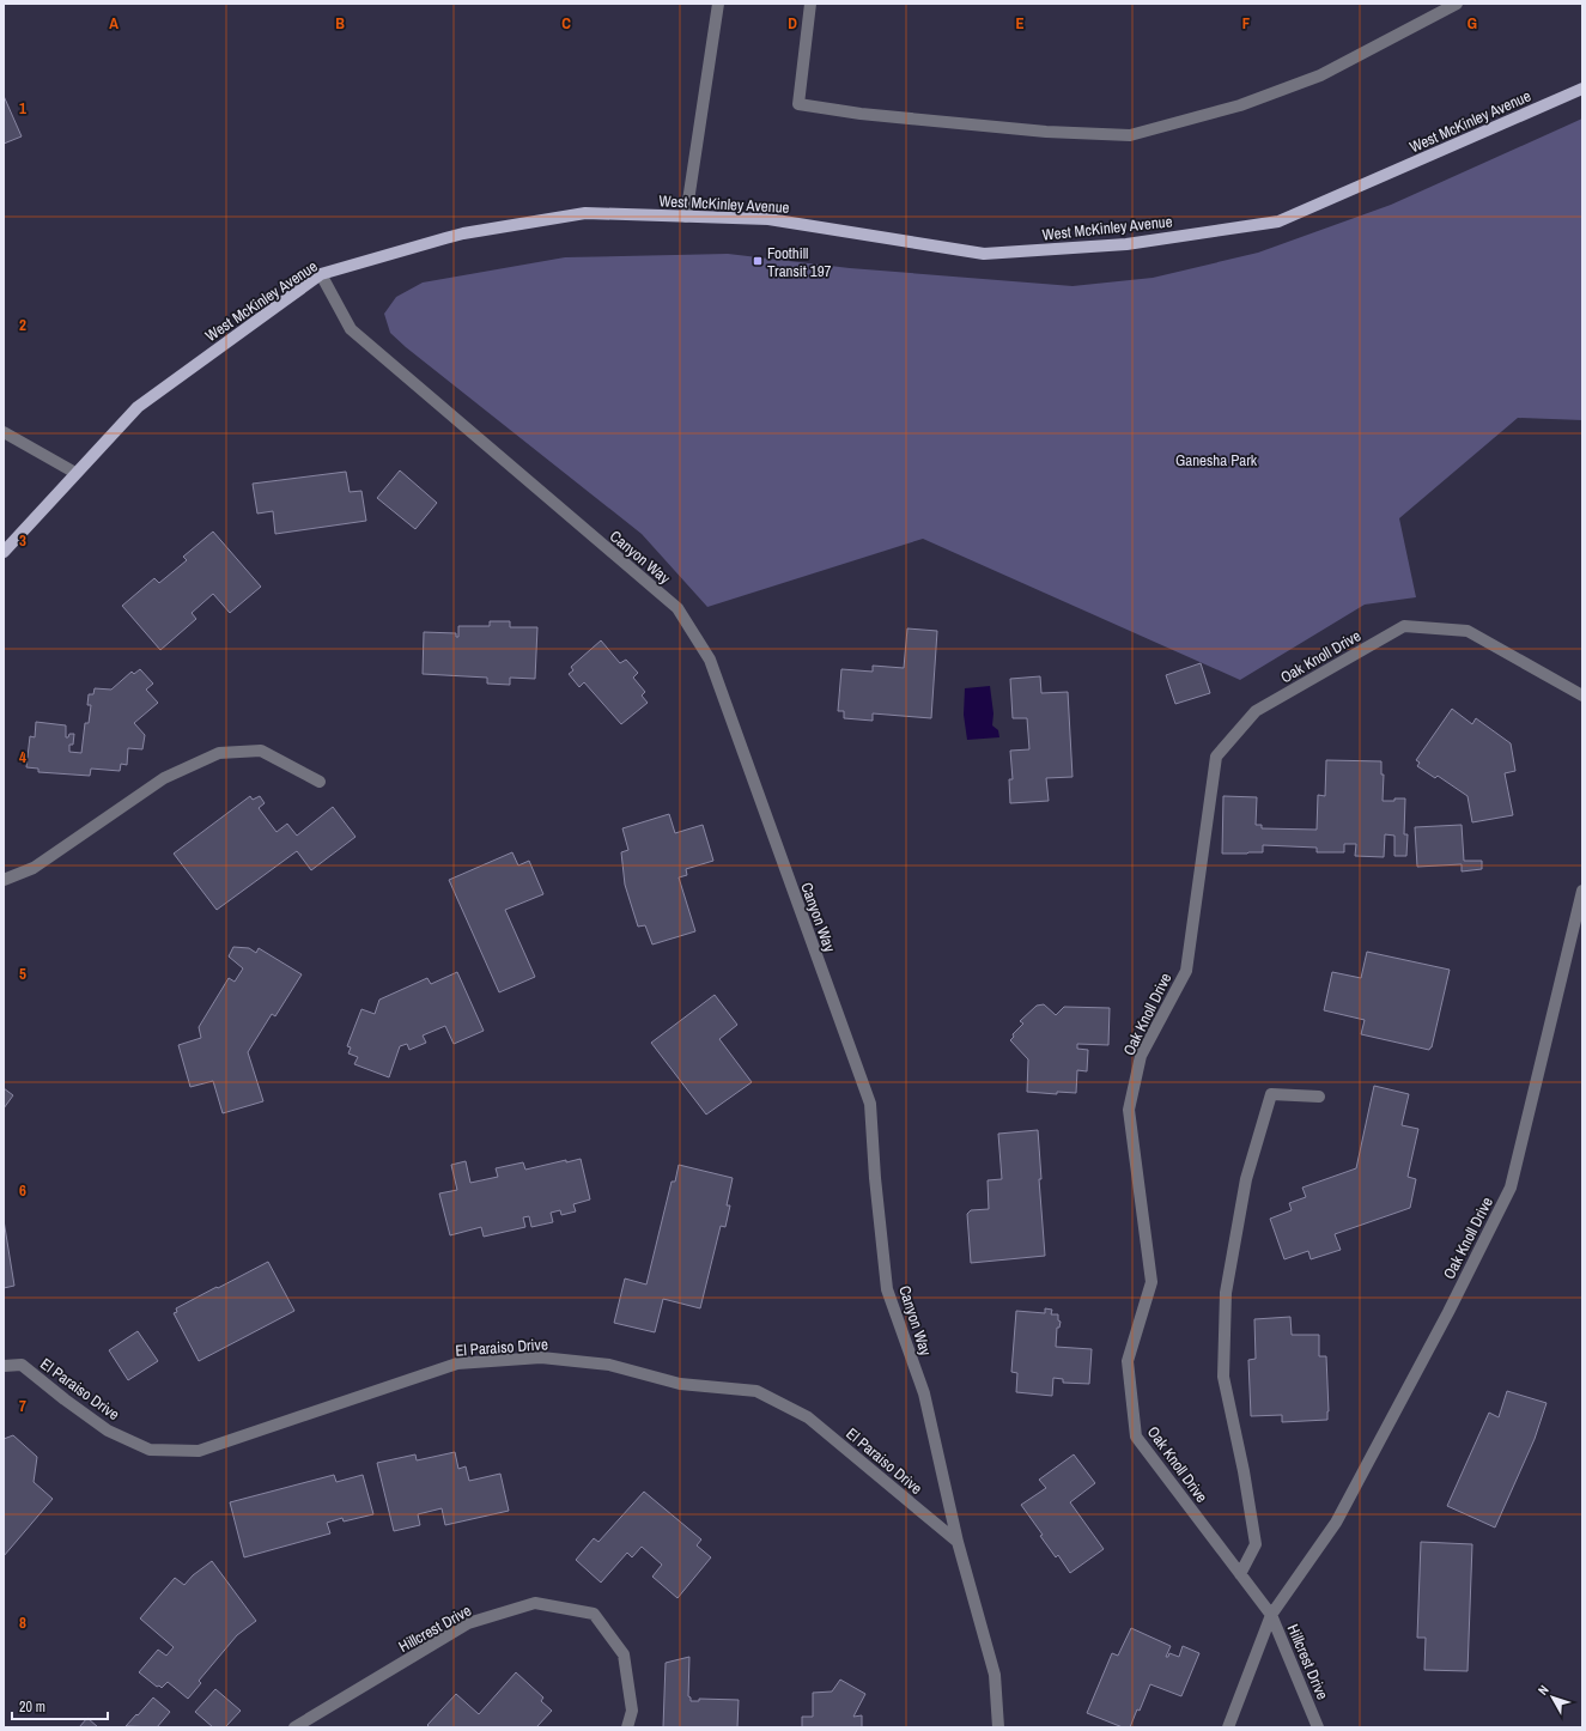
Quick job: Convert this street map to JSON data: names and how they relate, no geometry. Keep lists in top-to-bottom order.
{
  "streets": {
    "main road": ["West McKinley Avenue"],
    "street": [
      "Canyon Way",
      "Oak Knoll Drive",
      "El Paraiso Drive",
      "Hillcrest Drive"
    ]
  },
  "crossings": [
    ["West McKinley Avenue", "Canyon Way"],
    ["Canyon Way", "El Paraiso Drive"],
    ["Oak Knoll Drive", "Hillcrest Drive"]
  ],
  "parks": ["Ganesha Park"],
  "places": {
    "transit": ["Foothill Transit 197"]
  },
  "scale_bar": "20 m",
  "north": "top left",
  "grid": {
    "columns": [
      "A",
      "B",
      "C",
      "D",
      "E",
      "F",
      "G"
    ],
    "rows": [
      "1",
      "2",
      "3",
      "4",
      "5",
      "6",
      "7",
      "8"
    ]
  }
}
